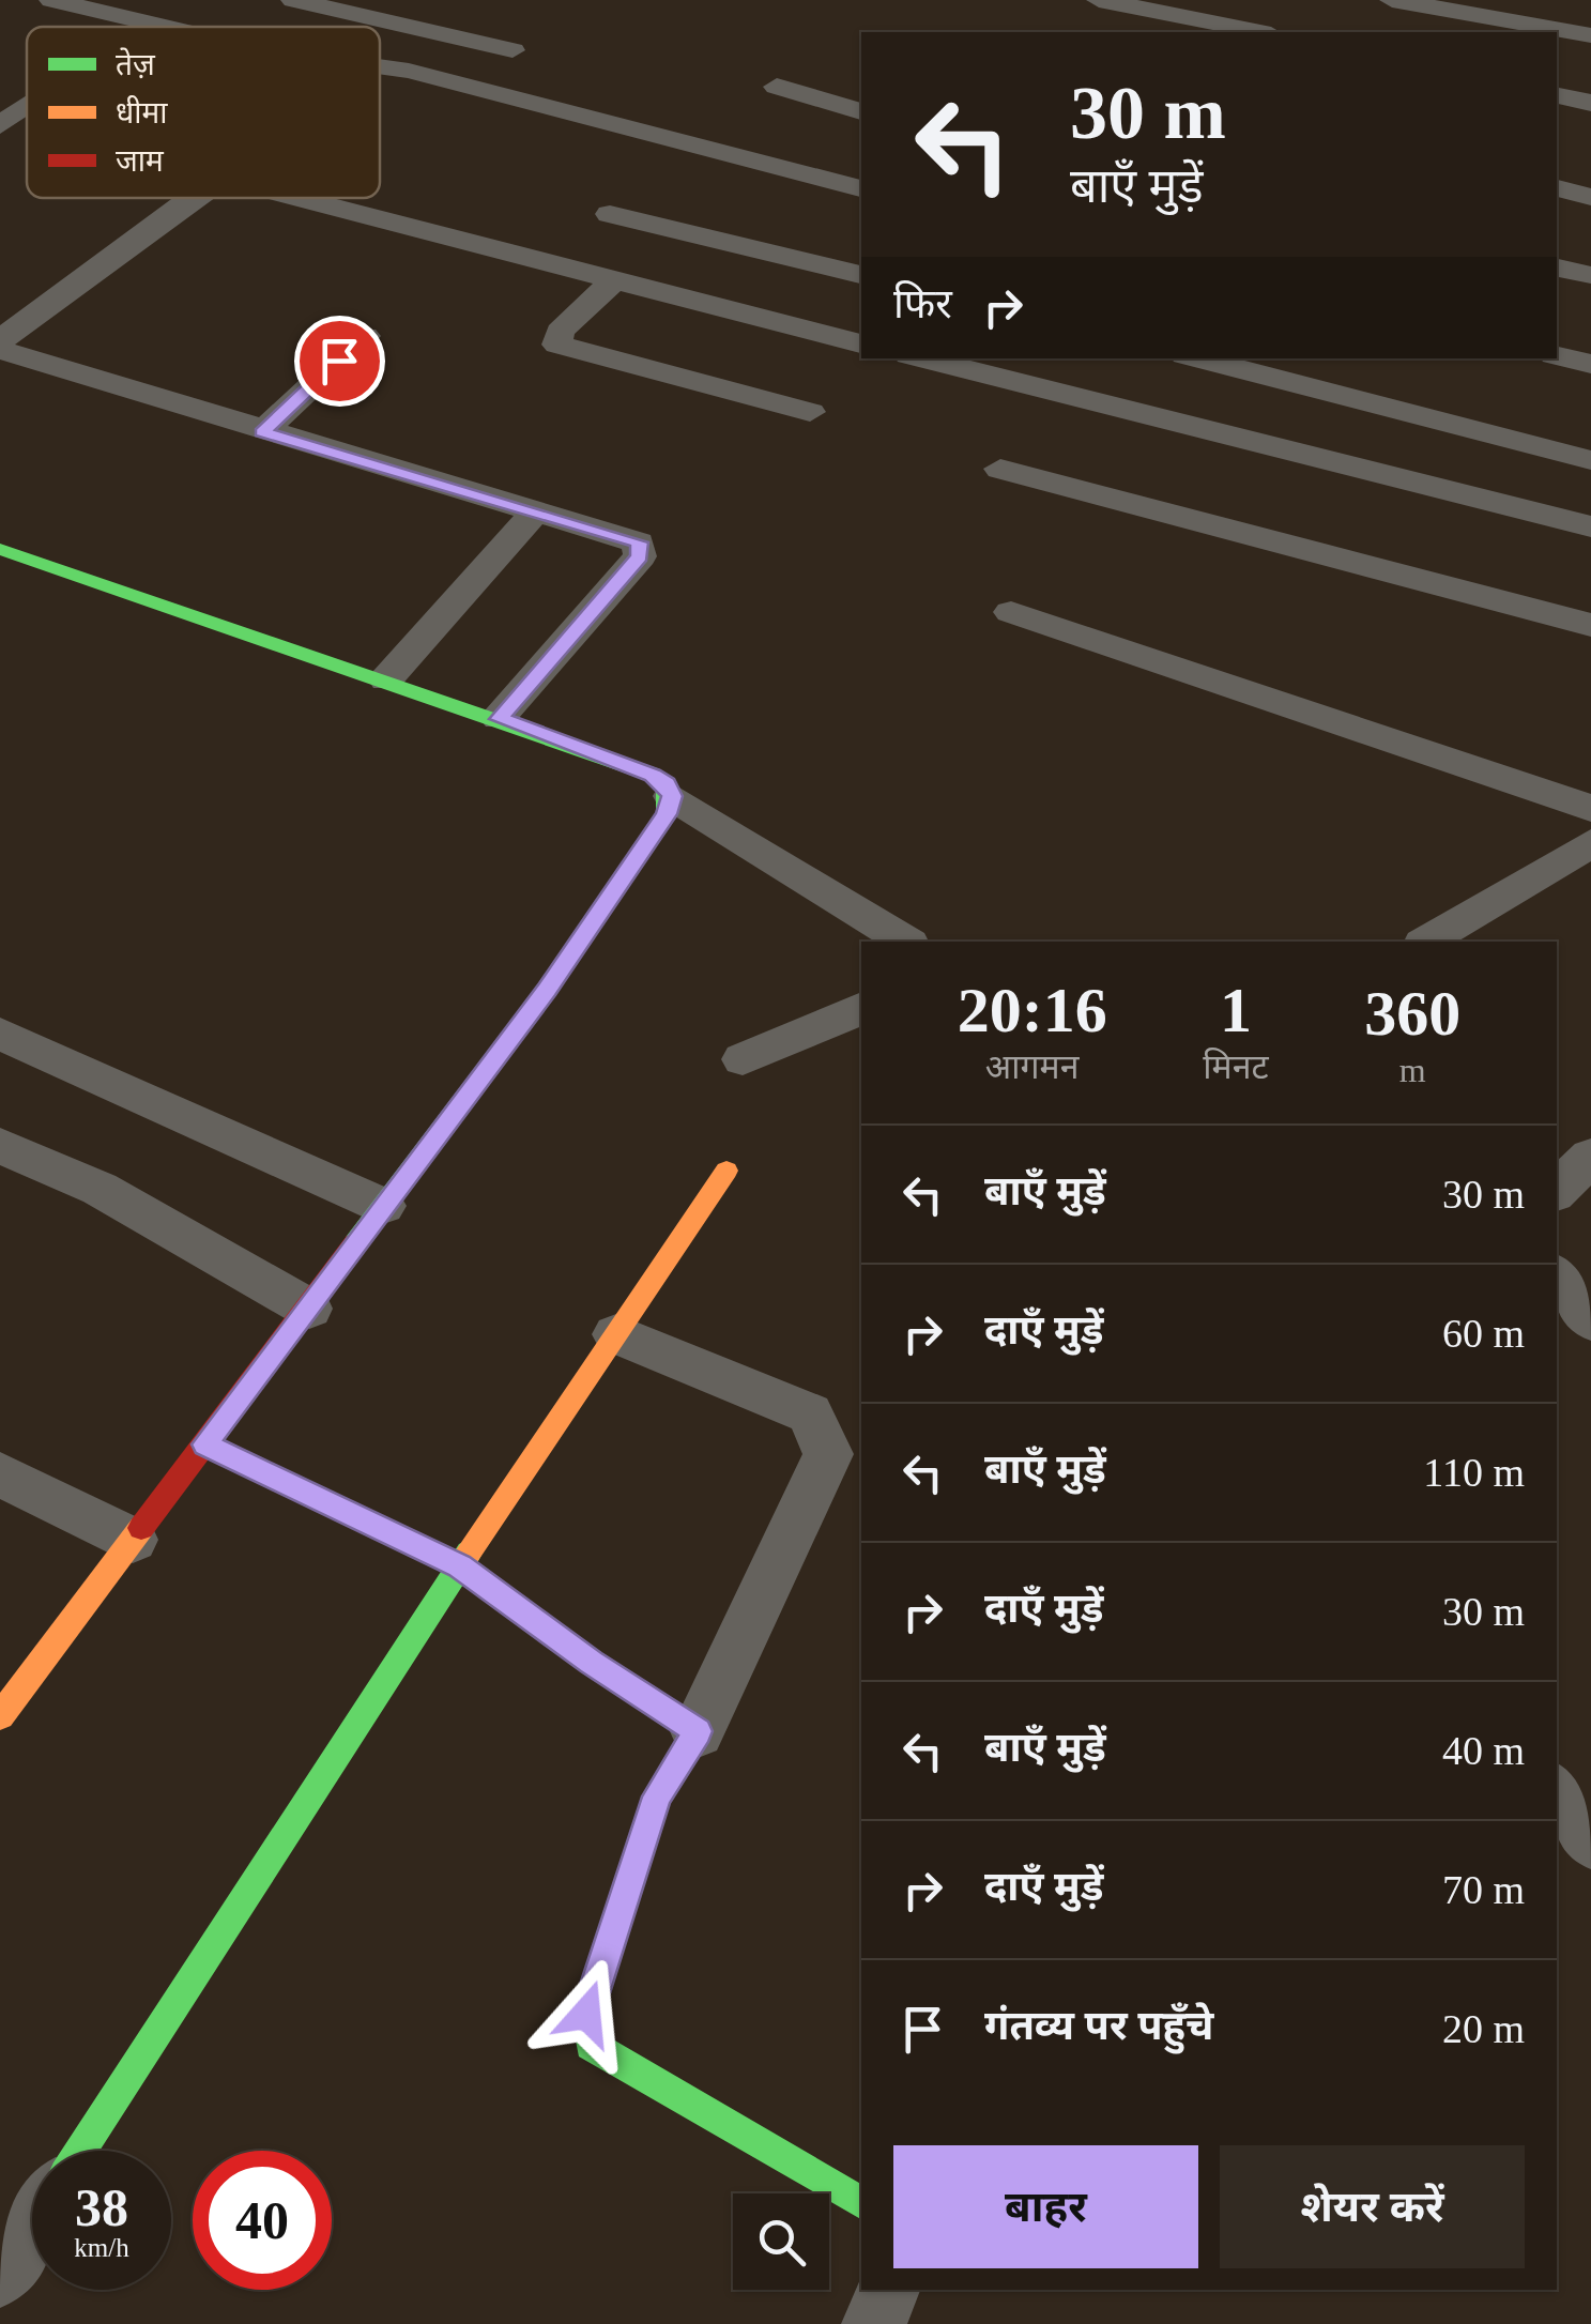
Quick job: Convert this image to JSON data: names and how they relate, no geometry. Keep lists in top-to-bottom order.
{
  "legend": ["तेज़", "धीमा", "जाम"],
  "page": {
    "turn": ["30 m", "बाएँ मुड़ें"],
    "then": "फिर",
    "eta": [
      "20:16",
      "आगमन",
      "1",
      "मिनट",
      "360",
      "m"
    ],
    "list": [
      {
        "name": "बाएँ मुड़ें",
        "value": "30 m"
      },
      {
        "name": "दाएँ मुड़ें",
        "value": "60 m"
      },
      {
        "name": "बाएँ मुड़ें",
        "value": "110 m"
      },
      {
        "name": "दाएँ मुड़ें",
        "value": "30 m"
      },
      {
        "name": "बाएँ मुड़ें",
        "value": "40 m"
      },
      {
        "name": "दाएँ मुड़ें",
        "value": "70 m"
      },
      {
        "name": "गंतव्य पर पहुँचे",
        "value": "20 m"
      }
    ],
    "buttons": ["बाहर", "शेयर करें"],
    "speed": "38 km/h",
    "limit": "40"
  }
}
